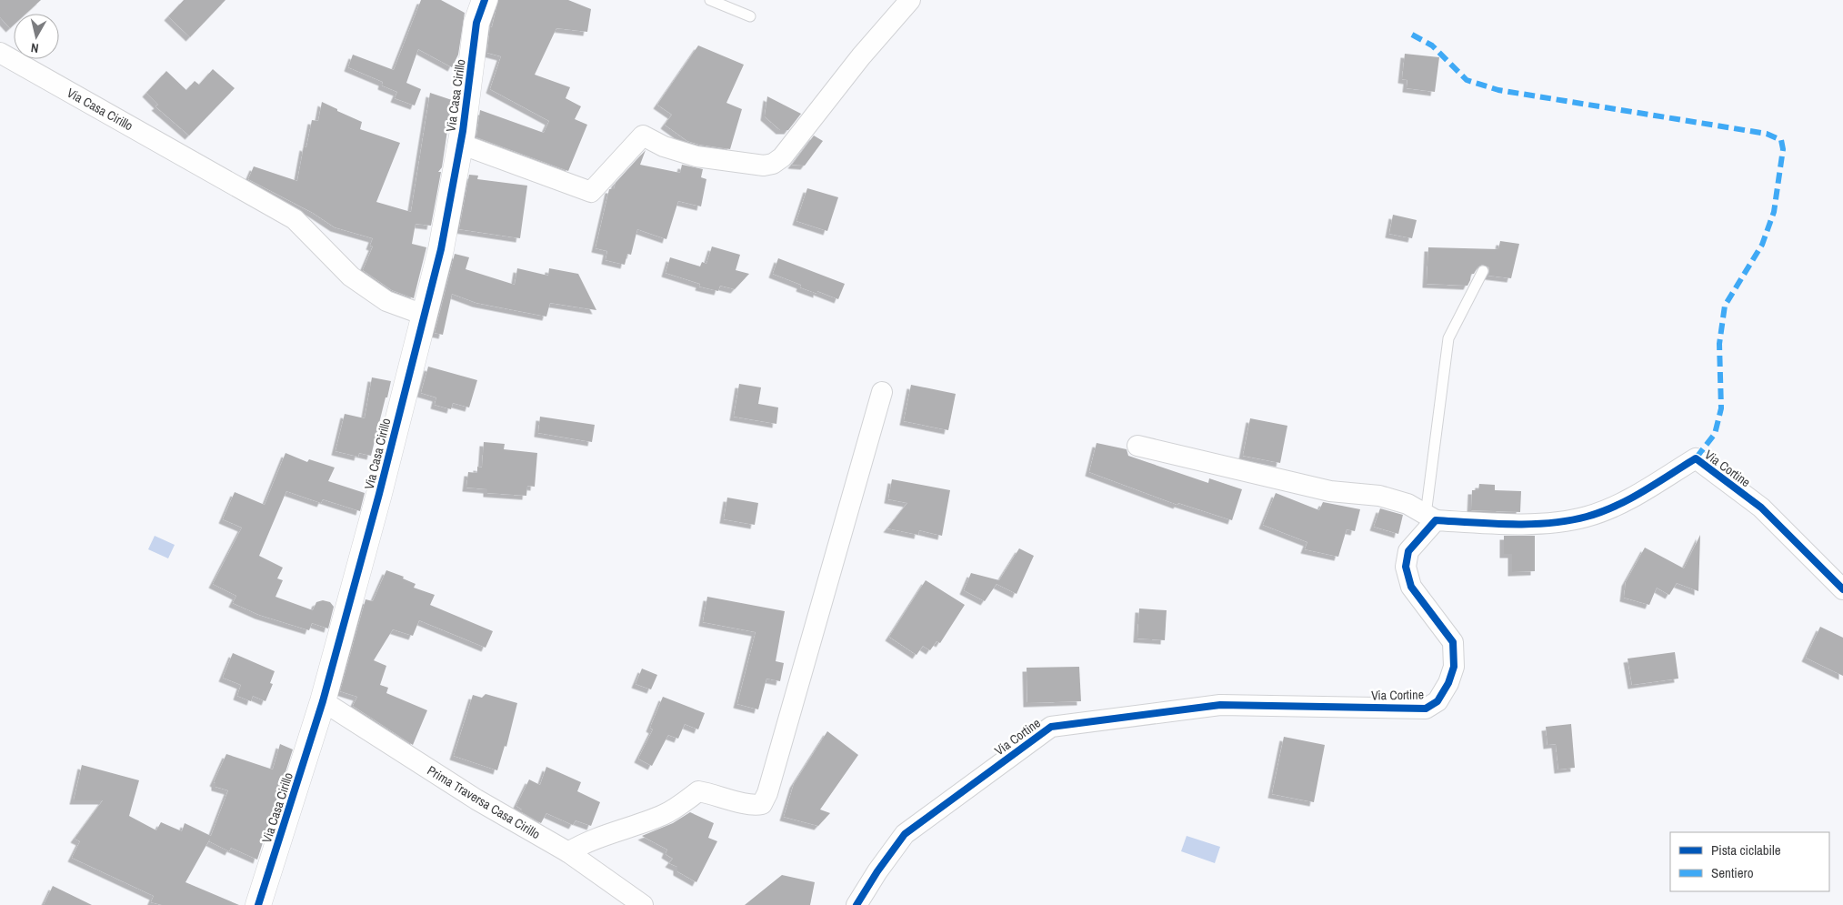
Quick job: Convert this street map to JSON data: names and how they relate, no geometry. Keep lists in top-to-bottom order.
{
  "streets": {
    "street": ["Via Casa Cirillo", "Via Cortine", "Prima Traversa Casa Cirillo"]
  },
  "crossings": [
    ["Via Casa Cirillo", "Prima Traversa Casa Cirillo"]
  ],
  "legend": ["Pista ciclabile", "Sentiero"],
  "north": "bottom"
}
